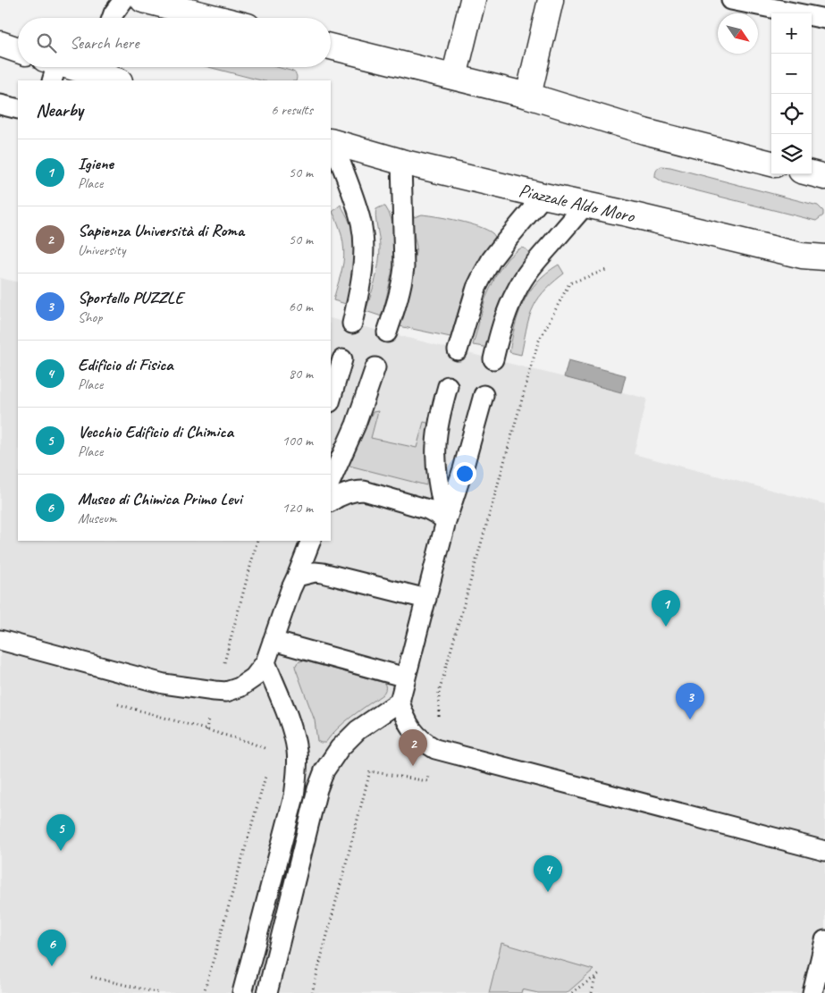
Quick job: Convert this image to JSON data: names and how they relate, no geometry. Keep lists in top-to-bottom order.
{
  "streets": {
    "street": ["Piazzale Aldo Moro"]
  },
  "north": "bottom right",
  "page": {
    "map_buttons": ["+", "−"],
    "search": "Search here",
    "heading": ["Nearby", "6 results"],
    "list": [
      {
        "mark": "1",
        "name": "Igiene",
        "note": "Place",
        "value": "50 m"
      },
      {
        "mark": "2",
        "name": "Sapienza Università di Roma",
        "note": "University",
        "value": "50 m"
      },
      {
        "mark": "3",
        "name": "Sportello PUZZLE",
        "note": "Shop",
        "value": "60 m"
      },
      {
        "mark": "4",
        "name": "Edificio di Fisica",
        "note": "Place",
        "value": "80 m"
      },
      {
        "mark": "5",
        "name": "Vecchio Edificio di Chimica",
        "note": "Place",
        "value": "100 m"
      },
      {
        "mark": "6",
        "name": "Museo di Chimica Primo Levi",
        "note": "Museum",
        "value": "120 m"
      }
    ],
    "pins": [
      "1",
      "3",
      "2",
      "5",
      "4",
      "6"
    ]
  }
}
